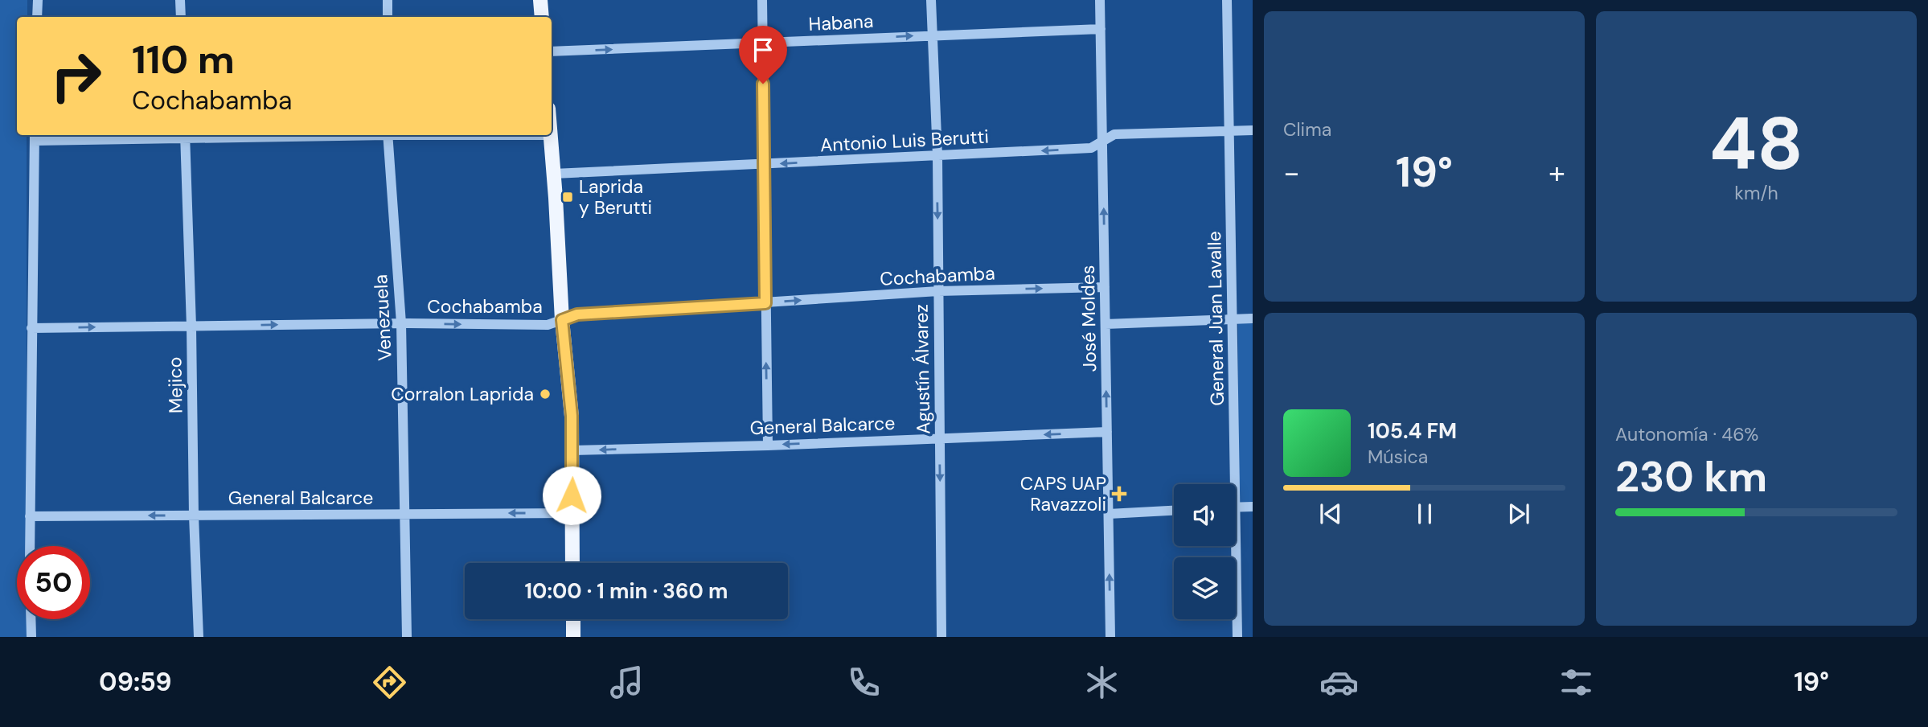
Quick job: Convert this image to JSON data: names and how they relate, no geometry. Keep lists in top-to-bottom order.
{
  "streets": {
    "street": [
      "Habana",
      "Antonio Luis Berutti",
      "Cochabamba",
      "Venezuela",
      "José Moldes",
      "General Juan Lavalle",
      "Agustín Álvarez",
      "Mejico",
      "General Balcarce"
    ]
  },
  "crossings": [
    ["Habana", "José Moldes"],
    ["Habana", "Agustín Álvarez"],
    ["Antonio Luis Berutti", "José Moldes"],
    ["Antonio Luis Berutti", "General Juan Lavalle"],
    ["Antonio Luis Berutti", "Agustín Álvarez"],
    ["Cochabamba", "Venezuela"],
    ["Cochabamba", "José Moldes"],
    ["Cochabamba", "Agustín Álvarez"],
    ["Cochabamba", "Mejico"],
    ["Venezuela", "General Balcarce"],
    ["José Moldes", "General Balcarce"],
    ["Agustín Álvarez", "General Balcarce"],
    ["Mejico", "General Balcarce"]
  ],
  "one_way": [
    "Habana",
    "Antonio Luis Berutti",
    "Cochabamba",
    "José Moldes",
    "Agustín Álvarez",
    "General Balcarce"
  ],
  "places": {
    "transit": ["Laprida y Berutti"],
    "other": ["Corralon Laprida"],
    "health": ["CAPS UAP Ravazzoli"]
  },
  "page": {
    "tile": [
      "Clima",
      ["48", "km/h"],
      ["Autonomía · 46%", "230 km"]
    ],
    "turn": ["110 m", "Cochabamba"],
    "heat": ["−", "19°", "+"],
    "song": ["105.4 FM", "Música"],
    "limit": "50",
    "trip": "10:00 · 1 min · 360 m",
    "tabs": ["09:59", "19°"]
  }
}
